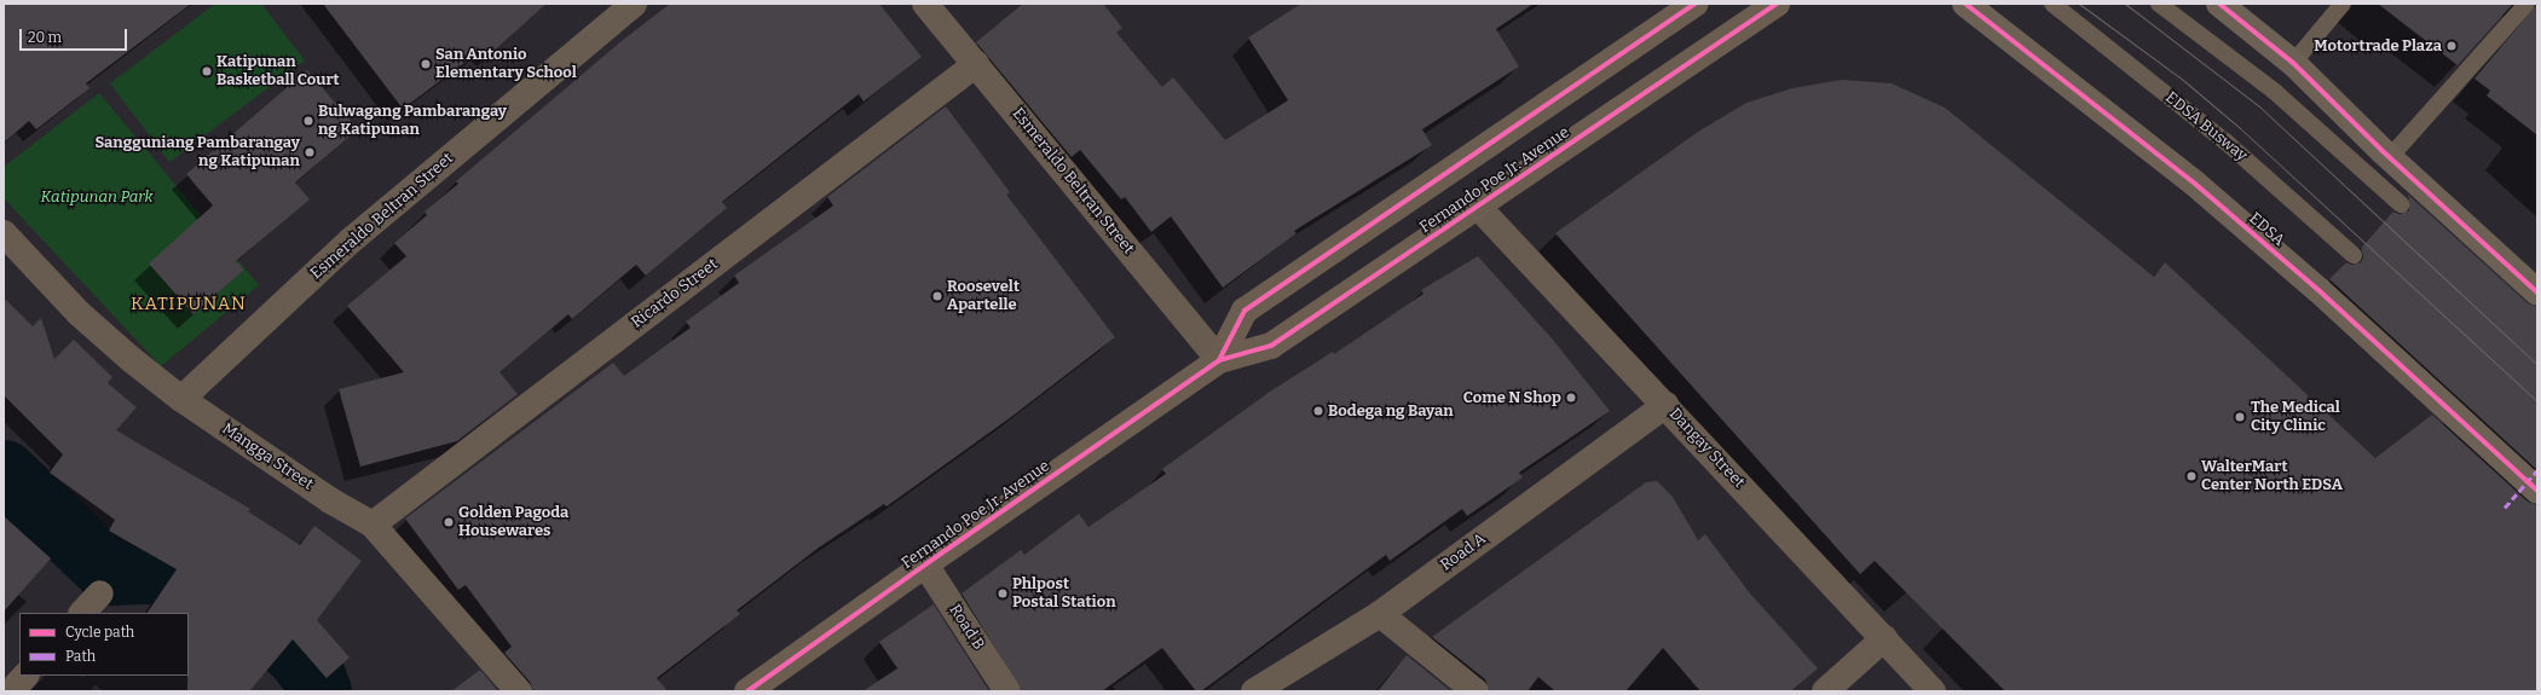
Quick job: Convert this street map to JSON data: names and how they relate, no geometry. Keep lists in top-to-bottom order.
{
  "streets": {
    "highway": ["EDSA"],
    "main road": ["Fernando Poe Jr. Avenue"],
    "street": [
      "Esmeraldo Beltran Street",
      "Ricardo Street",
      "Dangay Street",
      "Mangga Street",
      "Road A",
      "Road B"
    ],
    "lane": ["EDSA Busway"]
  },
  "crossings": [
    ["Fernando Poe Jr. Avenue", "Esmeraldo Beltran Street"],
    ["Fernando Poe Jr. Avenue", "Dangay Street"],
    ["Fernando Poe Jr. Avenue", "Road B"],
    ["Esmeraldo Beltran Street", "Ricardo Street"],
    ["Esmeraldo Beltran Street", "Mangga Street"],
    ["Ricardo Street", "Mangga Street"],
    ["Dangay Street", "Road A"]
  ],
  "districts": ["KATIPUNAN"],
  "parks": ["Katipunan Park"],
  "places": [
    "Motortrade Plaza",
    "San Antonio Elementary School",
    "Katipunan Basketball Court",
    "Bulwagang Pambarangay ng Katipunan",
    "Sangguniang Pambarangay ng Katipunan",
    "Roosevelt Apartelle",
    "Come N Shop",
    "Bodega ng Bayan",
    "The Medical City Clinic",
    "WalterMart Center North EDSA",
    "Golden Pagoda Housewares",
    "Phlpost Postal Station"
  ],
  "legend": ["Cycle path", "Path"],
  "scale_bar": "20 m"
}
